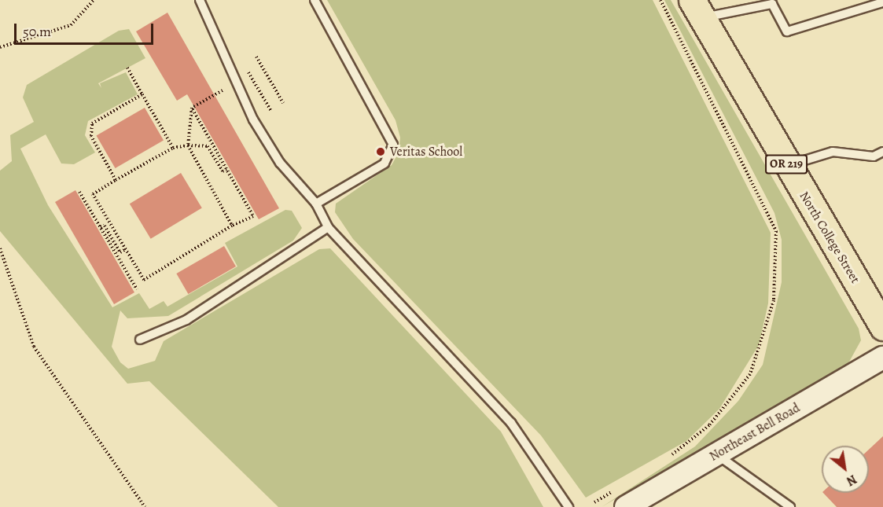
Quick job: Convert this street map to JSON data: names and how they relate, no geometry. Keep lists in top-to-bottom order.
{
  "streets": {
    "main road": ["OR 219", "North College Street", "Northeast Bell Road"]
  },
  "places": ["Veritas School"],
  "scale_bar": "50 m",
  "north": "bottom right"
}
